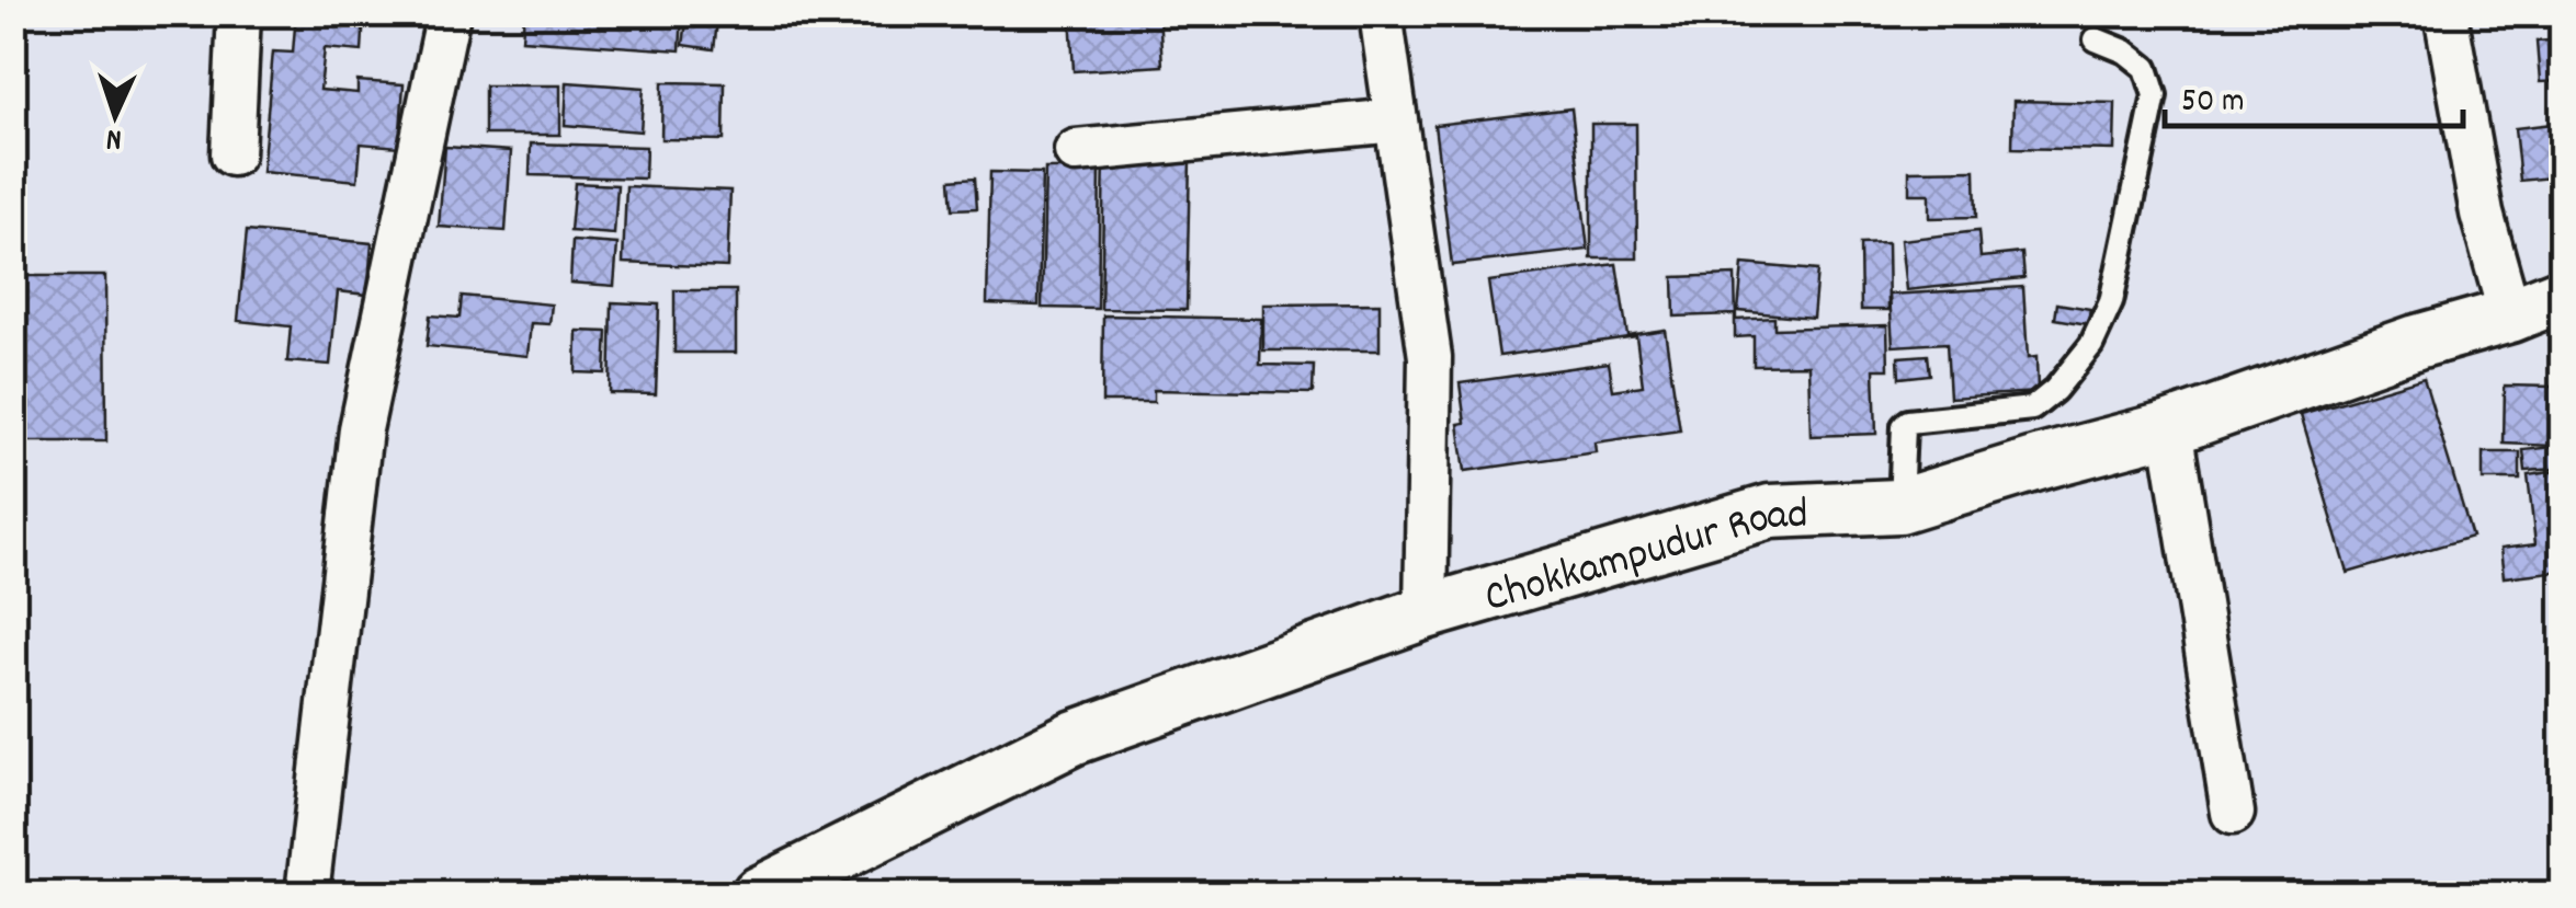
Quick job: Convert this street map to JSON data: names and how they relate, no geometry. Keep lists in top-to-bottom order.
{
  "streets": {
    "street": ["Chokkampudur Road"]
  },
  "scale_bar": "50 m",
  "north": "bottom"
}
